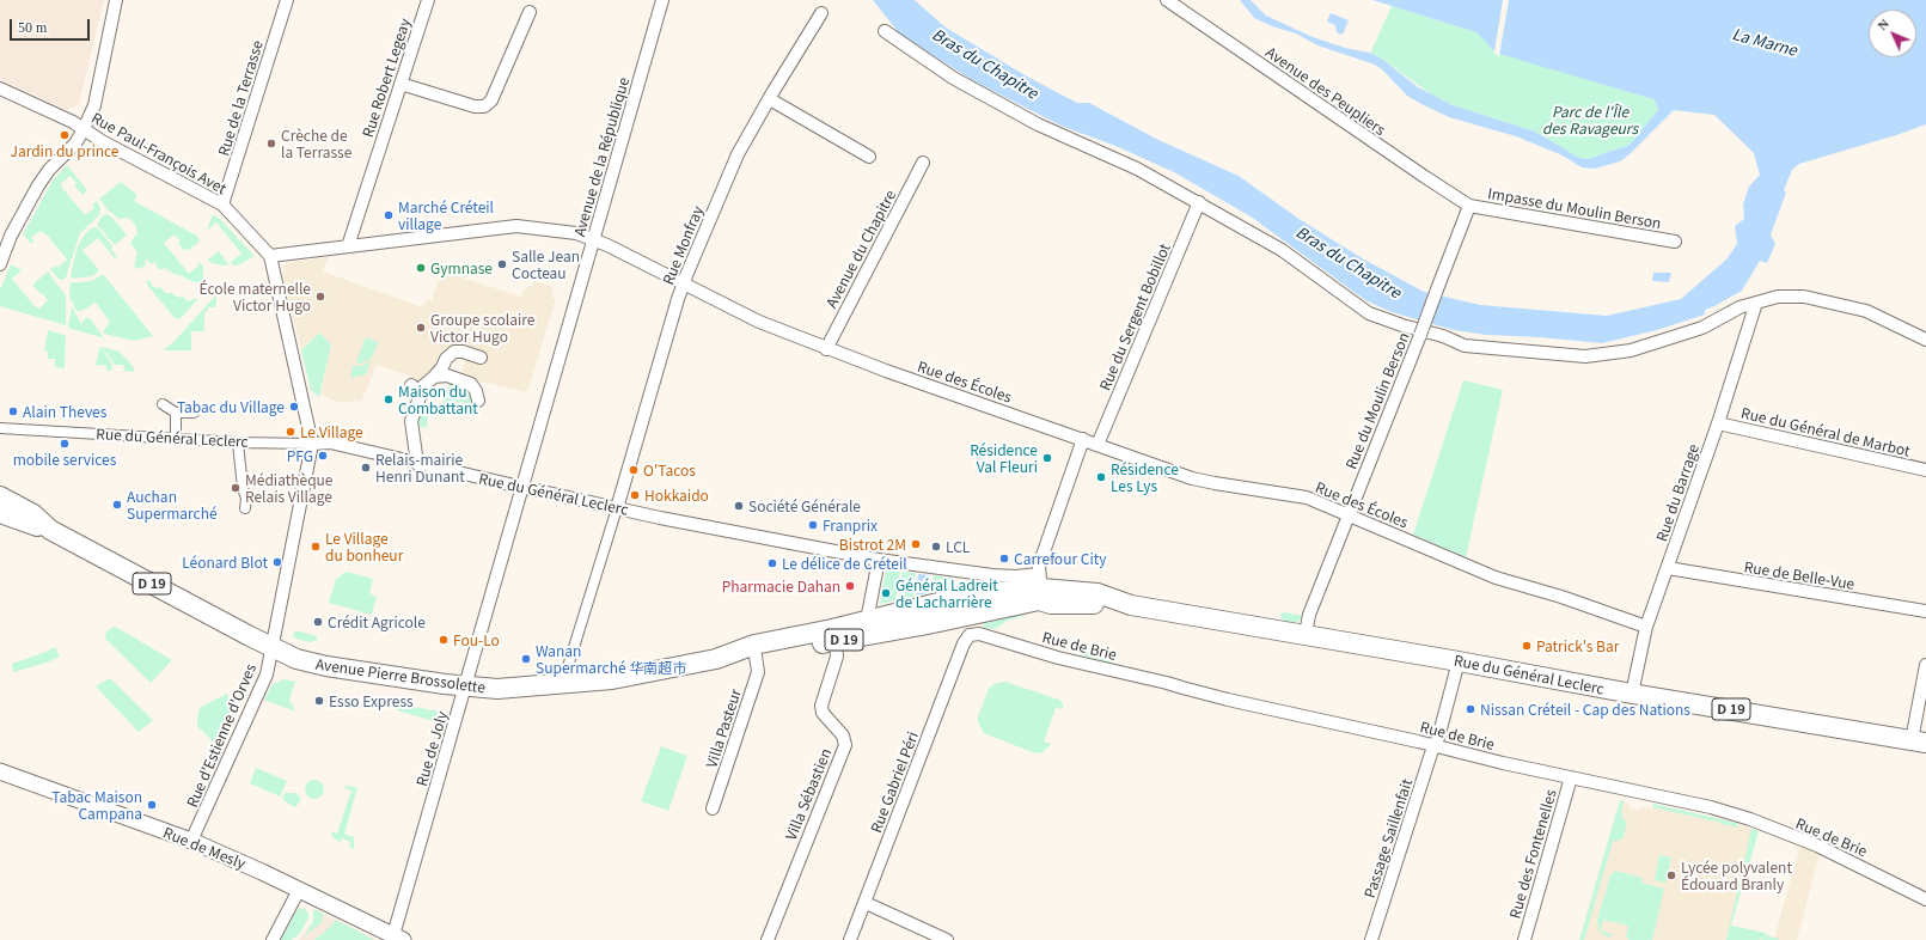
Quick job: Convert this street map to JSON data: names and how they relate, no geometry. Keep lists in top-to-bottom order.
{
  "streets": {
    "main road": ["Rue du Général Leclerc", "D 19", "Avenue Pierre Brossolette"],
    "street": [
      "Rue Robert Legeay",
      "Avenue des Peupliers",
      "Rue de la Terrasse",
      "Rue Paul-François Avet",
      "Avenue de la République",
      "Impasse du Moulin Berson",
      "Rue Monfray",
      "Avenue du Chapitre",
      "Rue du Sergent Bobillot",
      "Rue des Écoles",
      "Rue du Moulin Berson",
      "Rue du Général de Marbot",
      "Rue du Barrage",
      "Rue de Belle-Vue",
      "Rue de Brie",
      "Villa Pasteur",
      "Rue d'Estienne d'Orves",
      "Rue de Joly",
      "Rue Gabriel Péri",
      "Villa Sébastien",
      "Passage Saillenfait",
      "Rue de Mesly",
      "Rue des Fontenelles"
    ]
  },
  "crossings": [
    ["Rue Robert Legeay", "Rue des Écoles"],
    ["Avenue des Peupliers", "Impasse du Moulin Berson"],
    ["Avenue des Peupliers", "Rue du Moulin Berson"],
    ["Rue de la Terrasse", "Rue Paul-François Avet"],
    ["Rue Paul-François Avet", "Rue des Écoles"],
    ["Avenue de la République", "Rue des Écoles"],
    ["Avenue de la République", "Rue du Général Leclerc"],
    ["Avenue de la République", "Rue de Joly"],
    ["Impasse du Moulin Berson", "Rue du Moulin Berson"],
    ["Rue Monfray", "Rue des Écoles"],
    ["Rue Monfray", "Rue du Général Leclerc"],
    ["Avenue du Chapitre", "Rue des Écoles"],
    ["Rue du Sergent Bobillot", "Rue des Écoles"],
    ["Rue des Écoles", "Rue du Moulin Berson"],
    ["Rue des Écoles", "Rue du Barrage"],
    ["Rue du Moulin Berson", "Rue du Général Leclerc"],
    ["Rue du Général de Marbot", "Rue du Barrage"],
    ["Rue du Général Leclerc", "Rue du Barrage"],
    ["Rue du Général Leclerc", "Avenue Pierre Brossolette"],
    ["Rue du Général Leclerc", "Rue d'Estienne d'Orves"],
    ["Rue du Général Leclerc", "Rue de Joly"],
    ["Rue du Général Leclerc", "Passage Saillenfait"],
    ["Rue du Barrage", "Rue de Belle-Vue"],
    ["Rue de Brie", "Rue Gabriel Péri"],
    ["Rue de Brie", "Passage Saillenfait"],
    ["Rue de Brie", "Rue des Fontenelles"],
    ["Avenue Pierre Brossolette", "Villa Pasteur"],
    ["Avenue Pierre Brossolette", "Rue d'Estienne d'Orves"],
    ["Avenue Pierre Brossolette", "Rue de Joly"],
    ["Avenue Pierre Brossolette", "Villa Sébastien"],
    ["Rue d'Estienne d'Orves", "Rue de Mesly"],
    ["Rue de Joly", "Rue de Mesly"]
  ],
  "water": ["La Marne", "Bras du Chapitre"],
  "parks": ["Parc de l'Île des Ravageurs"],
  "places": [
    "Jardin du prince",
    "Crèche de la Terrasse",
    "Marché Créteil village",
    "Salle Jean Cocteau",
    "Gymnase",
    "École maternelle Victor Hugo",
    "Groupe scolaire Victor Hugo",
    "Maison du Combattant",
    "Tabac du Village",
    "Alain Theves",
    "Le Village",
    "mobile services",
    "PFG",
    "Résidence Val Fleuri",
    "Relais-mairie Henri Dunant",
    "O'Tacos",
    "Résidence Les Lys",
    "Médiathèque Relais Village",
    "Hokkaido",
    "Auchan Supermarché",
    "Société Générale",
    "Franprix",
    "Bistrot 2M",
    "Le Village du bonheur",
    "LCL",
    "Carrefour City",
    "Léonard Blot",
    "Le délice de Créteil",
    "Pharmacie Dahan",
    "Général Ladreit de Lacharrière",
    "Crédit Agricole",
    "Fou-Lo",
    "Patrick's Bar",
    "Wanan Supermarché 华南超市",
    "Esso Express",
    "Nissan Créteil - Cap des Nations",
    "Tabac Maison Campana",
    "Lycée polyvalent Édouard Branly"
  ],
  "scale_bar": "50 m",
  "north": "top left"
}
